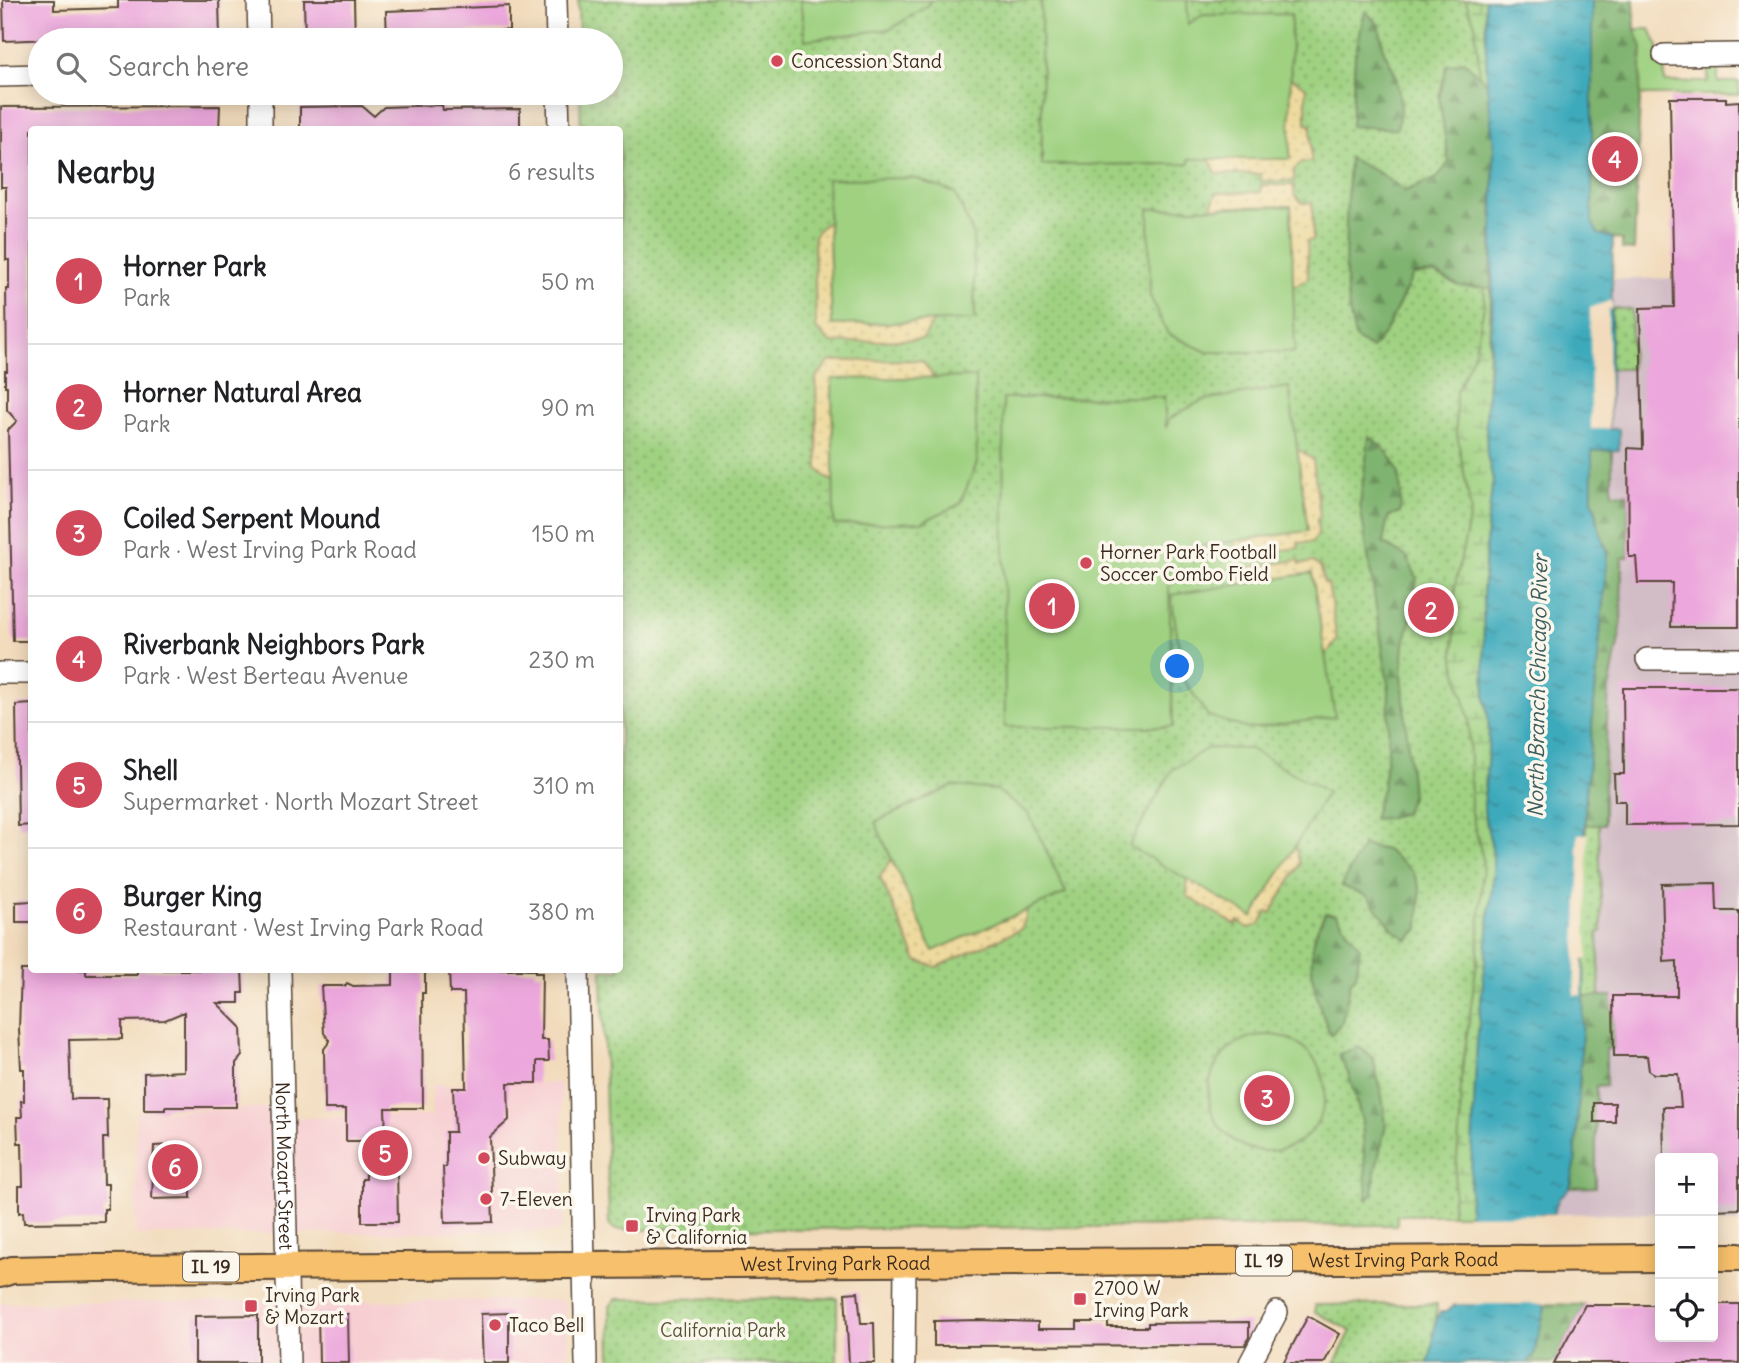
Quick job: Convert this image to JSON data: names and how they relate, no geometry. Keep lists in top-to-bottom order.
{
  "streets": {
    "main road": ["West Irving Park Road", "IL 19"],
    "street": ["North Mozart Street"]
  },
  "crossings": [
    ["North Mozart Street", "West Irving Park Road"]
  ],
  "water": ["North Branch Chicago River"],
  "parks": ["California Park"],
  "places": {
    "other": [
      "Concession Stand",
      "Horner Park Football Soccer Combo Field",
      "Subway",
      "7-Eleven",
      "Taco Bell"
    ],
    "transit": ["Irving Park & California", "2700 W Irving Park", "Irving Park & Mozart"]
  },
  "page": {
    "search": "Search here",
    "heading": ["Nearby", "6 results"],
    "pins": [
      "4",
      "1",
      "2",
      "3",
      "5",
      "6"
    ],
    "list": [
      {
        "mark": "1",
        "name": "Horner Park",
        "note": "Park",
        "value": "50 m"
      },
      {
        "mark": "2",
        "name": "Horner Natural Area",
        "note": "Park",
        "value": "90 m"
      },
      {
        "mark": "3",
        "name": "Coiled Serpent Mound",
        "note": "Park · West Irving Park Road",
        "value": "150 m"
      },
      {
        "mark": "4",
        "name": "Riverbank Neighbors Park",
        "note": "Park · West Berteau Avenue",
        "value": "230 m"
      },
      {
        "mark": "5",
        "name": "Shell",
        "note": "Supermarket · North Mozart Street",
        "value": "310 m"
      },
      {
        "mark": "6",
        "name": "Burger King",
        "note": "Restaurant · West Irving Park Road",
        "value": "380 m"
      }
    ],
    "map_buttons": ["+", "−"]
  }
}
